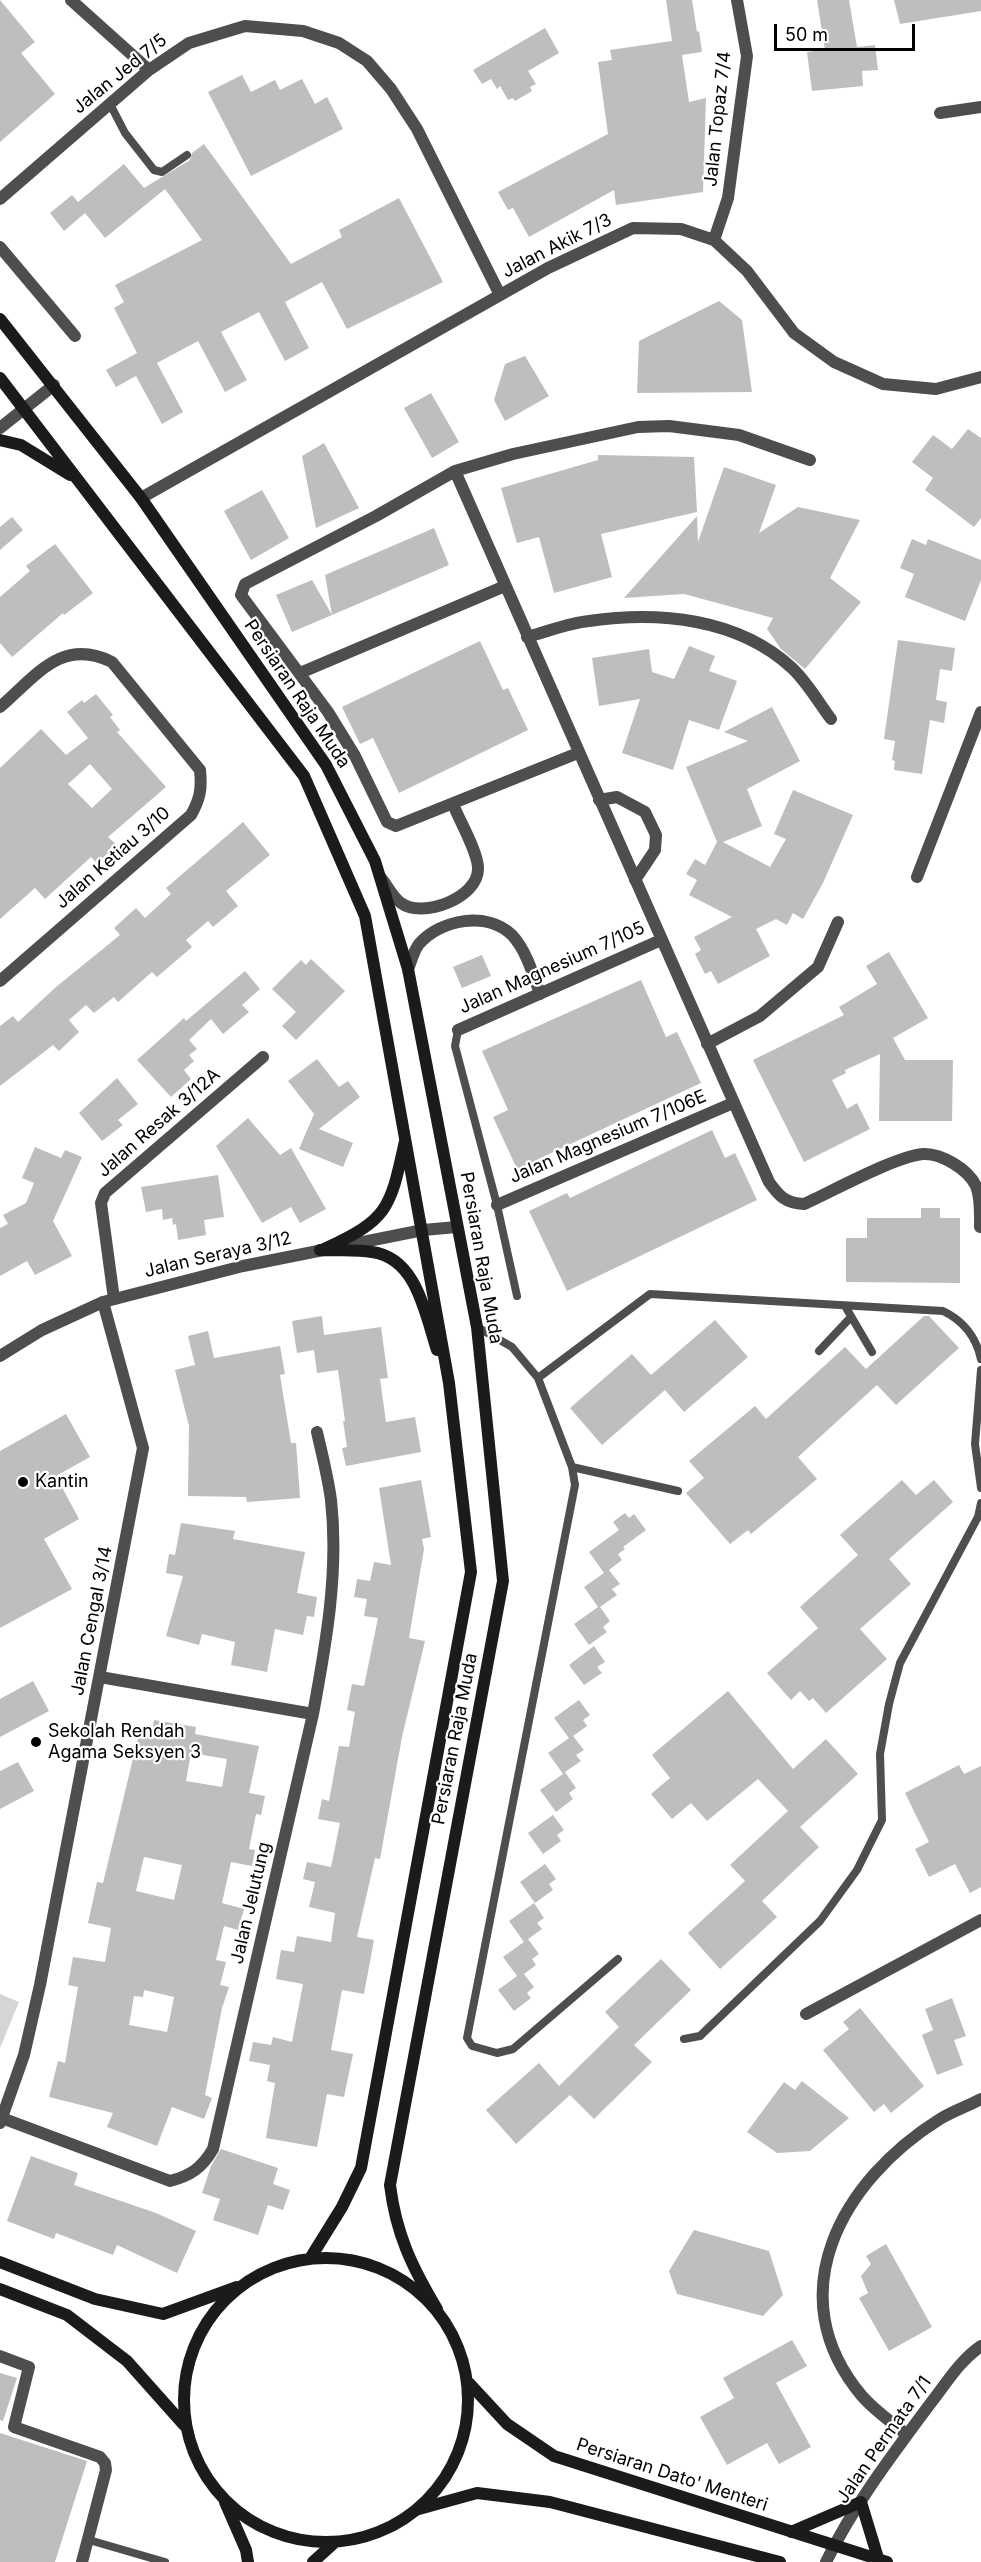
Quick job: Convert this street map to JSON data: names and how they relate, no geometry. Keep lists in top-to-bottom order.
{
  "streets": {
    "main road": ["Persiaran Raja Muda", "Persiaran Dato' Menteri"],
    "street": [
      "Jalan Jed 7/5",
      "Jalan Topaz 7/4",
      "Jalan Akik 7/3",
      "Jalan Ketiau 3/10",
      "Jalan Magnesium 7/105",
      "Jalan Resak 3/12A",
      "Jalan Magnesium 7/106E",
      "Jalan Seraya 3/12",
      "Jalan Cengal 3/14",
      "Jalan Jelutung",
      "Jalan Permata 7/1"
    ]
  },
  "crossings": [
    ["Jalan Jed 7/5", "Jalan Akik 7/3"],
    ["Jalan Topaz 7/4", "Jalan Akik 7/3"],
    ["Jalan Akik 7/3", "Persiaran Raja Muda"],
    ["Persiaran Raja Muda", "Jalan Seraya 3/12"],
    ["Persiaran Raja Muda", "Persiaran Dato' Menteri"],
    ["Jalan Resak 3/12A", "Jalan Seraya 3/12"],
    ["Jalan Resak 3/12A", "Jalan Cengal 3/14"],
    ["Jalan Seraya 3/12", "Jalan Cengal 3/14"],
    ["Jalan Cengal 3/14", "Jalan Jelutung"],
    ["Jalan Permata 7/1", "Persiaran Dato' Menteri"]
  ],
  "places": ["Kantin", "Sekolah Rendah Agama Seksyen 3"],
  "scale_bar": "50 m"
}
